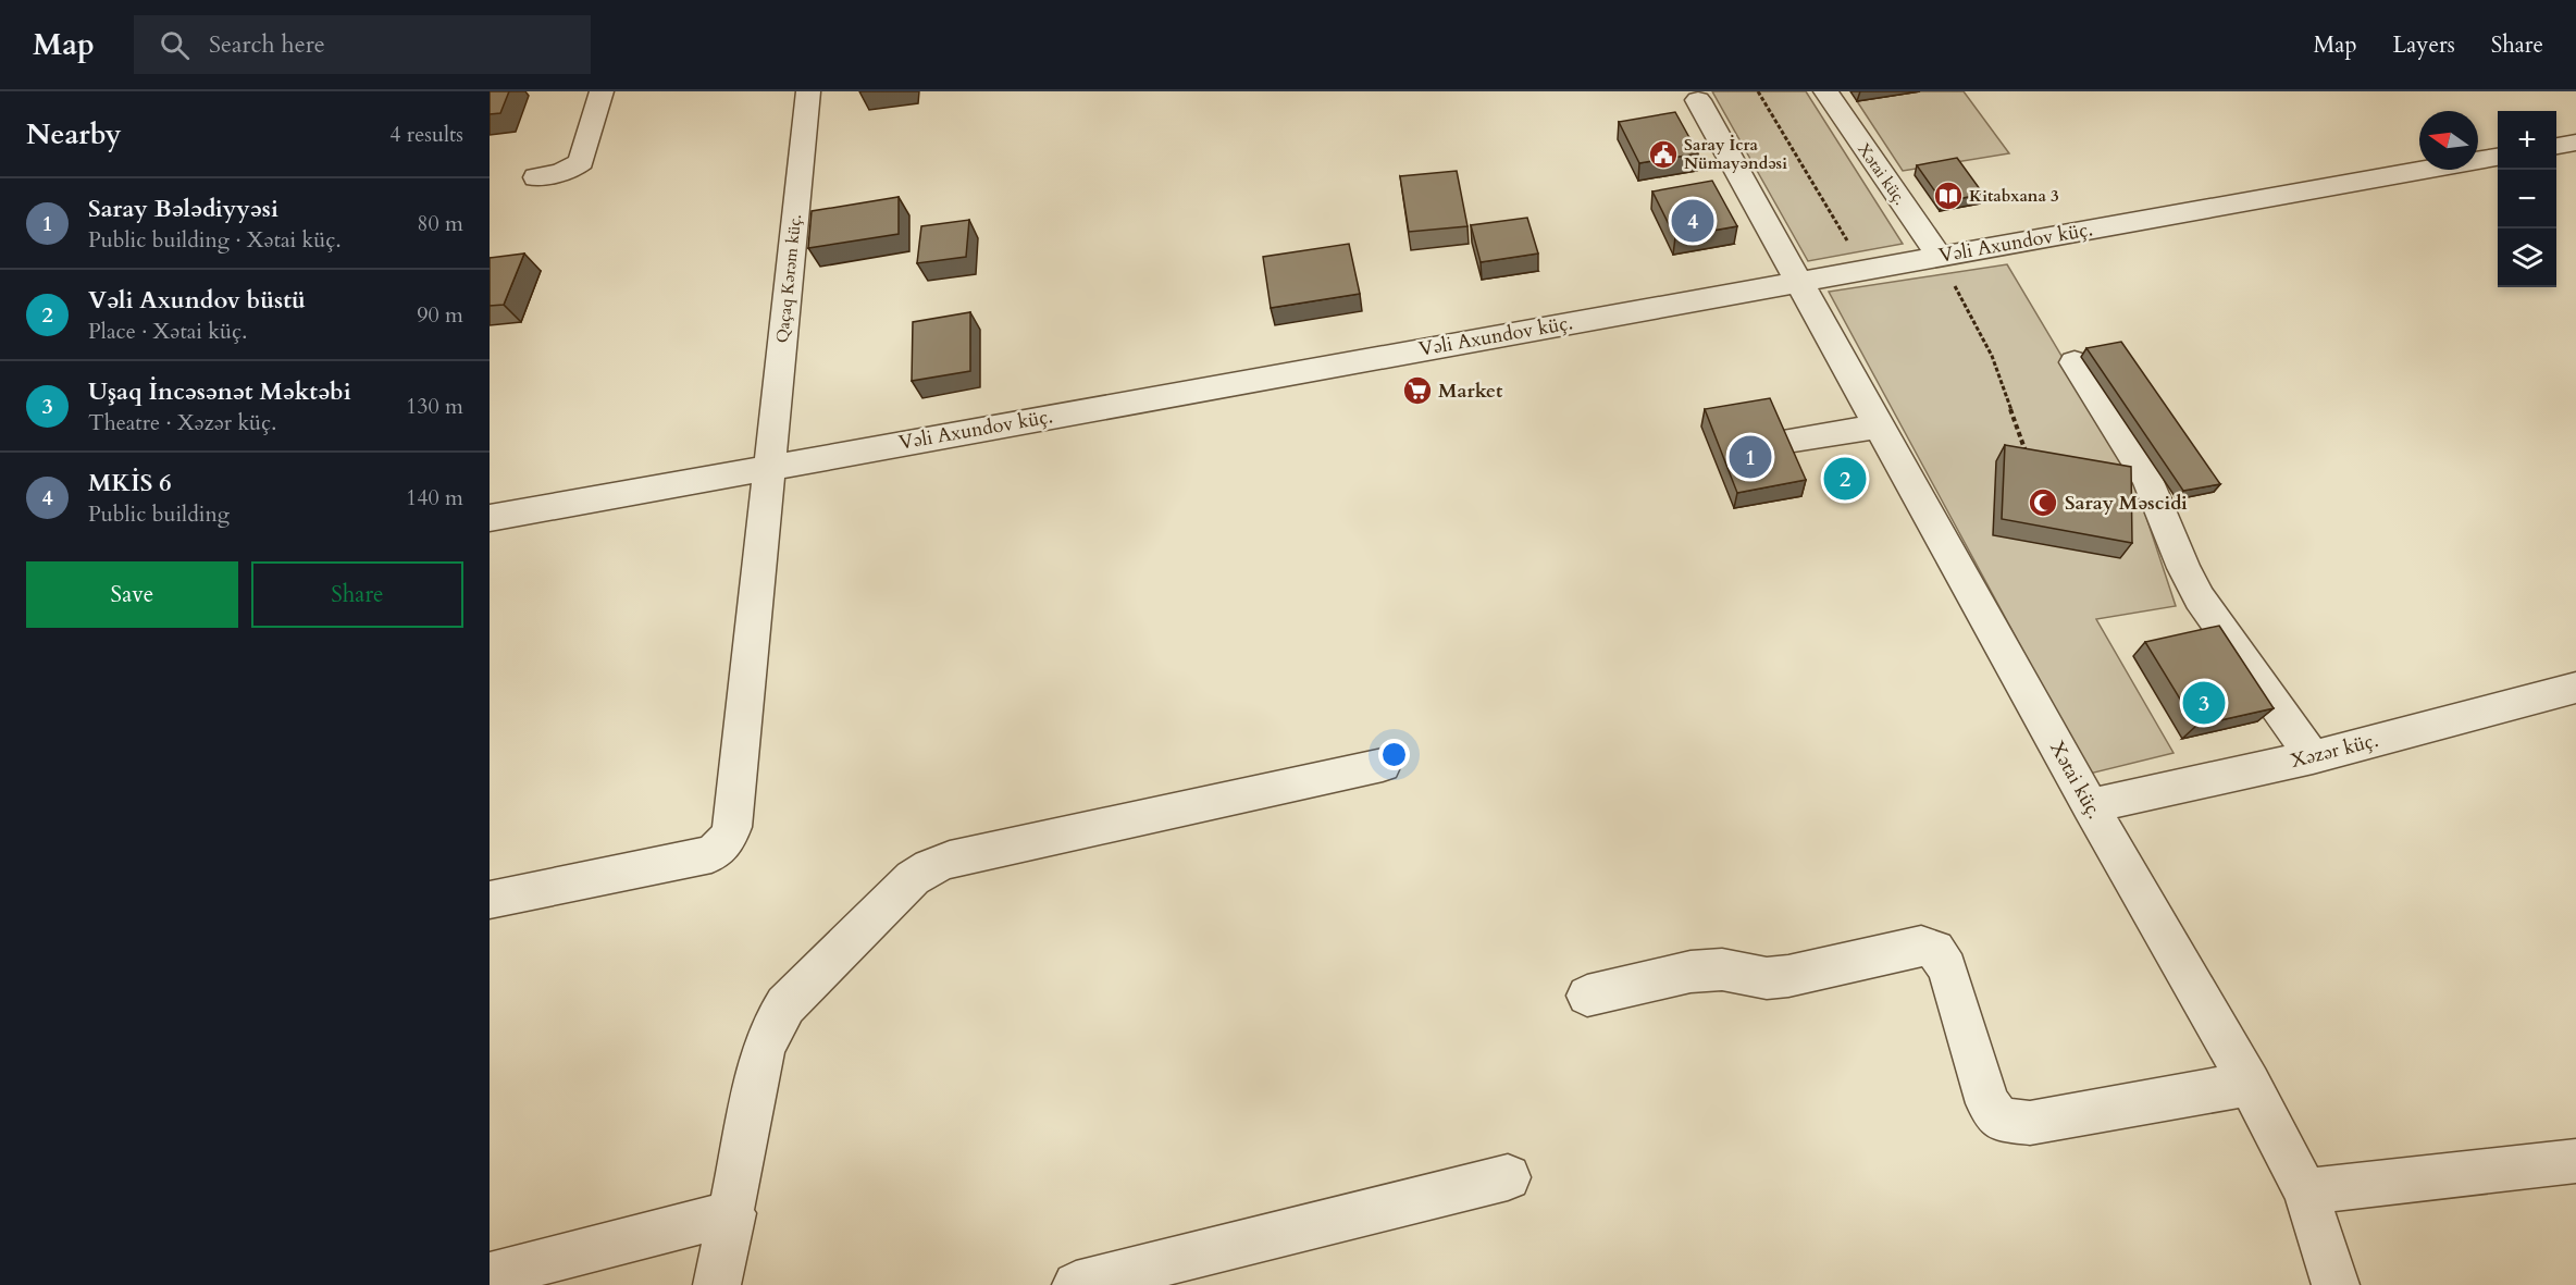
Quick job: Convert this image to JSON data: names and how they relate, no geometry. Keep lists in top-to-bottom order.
{
  "streets": {
    "street": [
      "Xətai küç.",
      "Vəli Axundov küç.",
      "Qaçaq Kərəm küç.",
      "Xəzər küç."
    ]
  },
  "crossings": [
    ["Xətai küç.", "Vəli Axundov küç."],
    ["Xətai küç.", "Xəzər küç."],
    ["Vəli Axundov küç.", "Qaçaq Kərəm küç."]
  ],
  "places": {
    "public building": ["Saray İcra Nümayəndəsi"],
    "library": ["Kitabxana 3"],
    "supermarket": ["Market"],
    "mosque": ["Saray Məscidi"]
  },
  "north": "left",
  "page": {
    "header": "Map",
    "search": "Search here",
    "nav": ["Map", "Layers", "Share"],
    "heading": ["Nearby", "4 results"],
    "map_buttons": ["+", "−"],
    "list": [
      {
        "mark": "1",
        "name": "Saray Bələdiyyəsi",
        "note": "Public building · Xətai küç.",
        "value": "80 m"
      },
      {
        "mark": "2",
        "name": "Vəli Axundov büstü",
        "note": "Place · Xətai küç.",
        "value": "90 m"
      },
      {
        "mark": "3",
        "name": "Uşaq İncəsənət Məktəbi",
        "note": "Theatre · Xəzər küç.",
        "value": "130 m"
      },
      {
        "mark": "4",
        "name": "MKİS 6",
        "note": "Public building",
        "value": "140 m"
      }
    ],
    "pins": [
      "4",
      "1",
      "2",
      "3"
    ],
    "buttons": ["Save", "Share"]
  }
}
